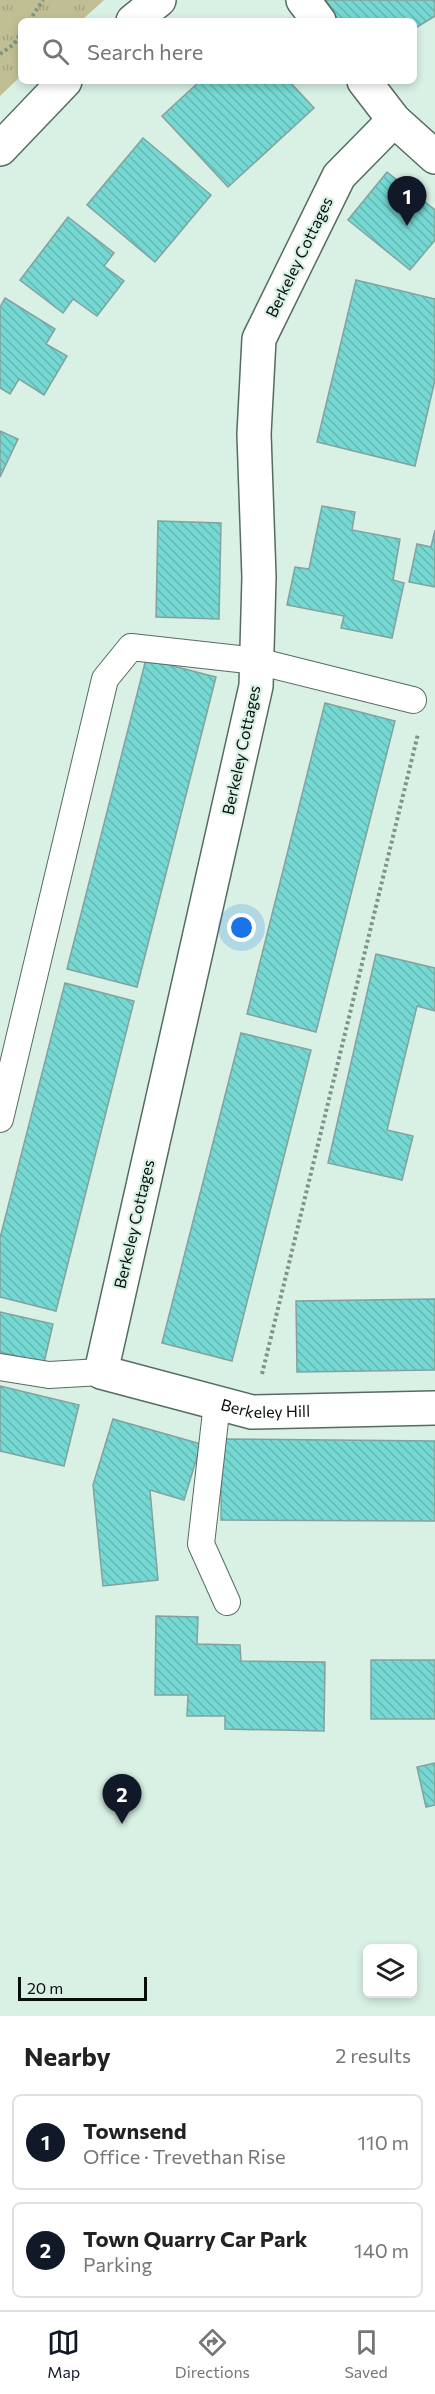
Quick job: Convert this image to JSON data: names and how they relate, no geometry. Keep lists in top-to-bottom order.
{
  "streets": {
    "street": ["Berkeley Cottages", "Berkeley Hill"]
  },
  "crossings": [
    ["Berkeley Cottages", "Berkeley Hill"]
  ],
  "scale_bar": "20 m",
  "page": {
    "search": "Search here",
    "pins": ["1", "2"],
    "scale": "20 m",
    "heading": ["Nearby", "2 results"],
    "list": [
      {
        "mark": "1",
        "name": "Townsend",
        "note": "Office · Trevethan Rise",
        "value": "110 m"
      },
      {
        "mark": "2",
        "name": "Town Quarry Car Park",
        "note": "Parking",
        "value": "140 m"
      }
    ],
    "nav": ["Map", "Directions", "Saved"]
  }
}
